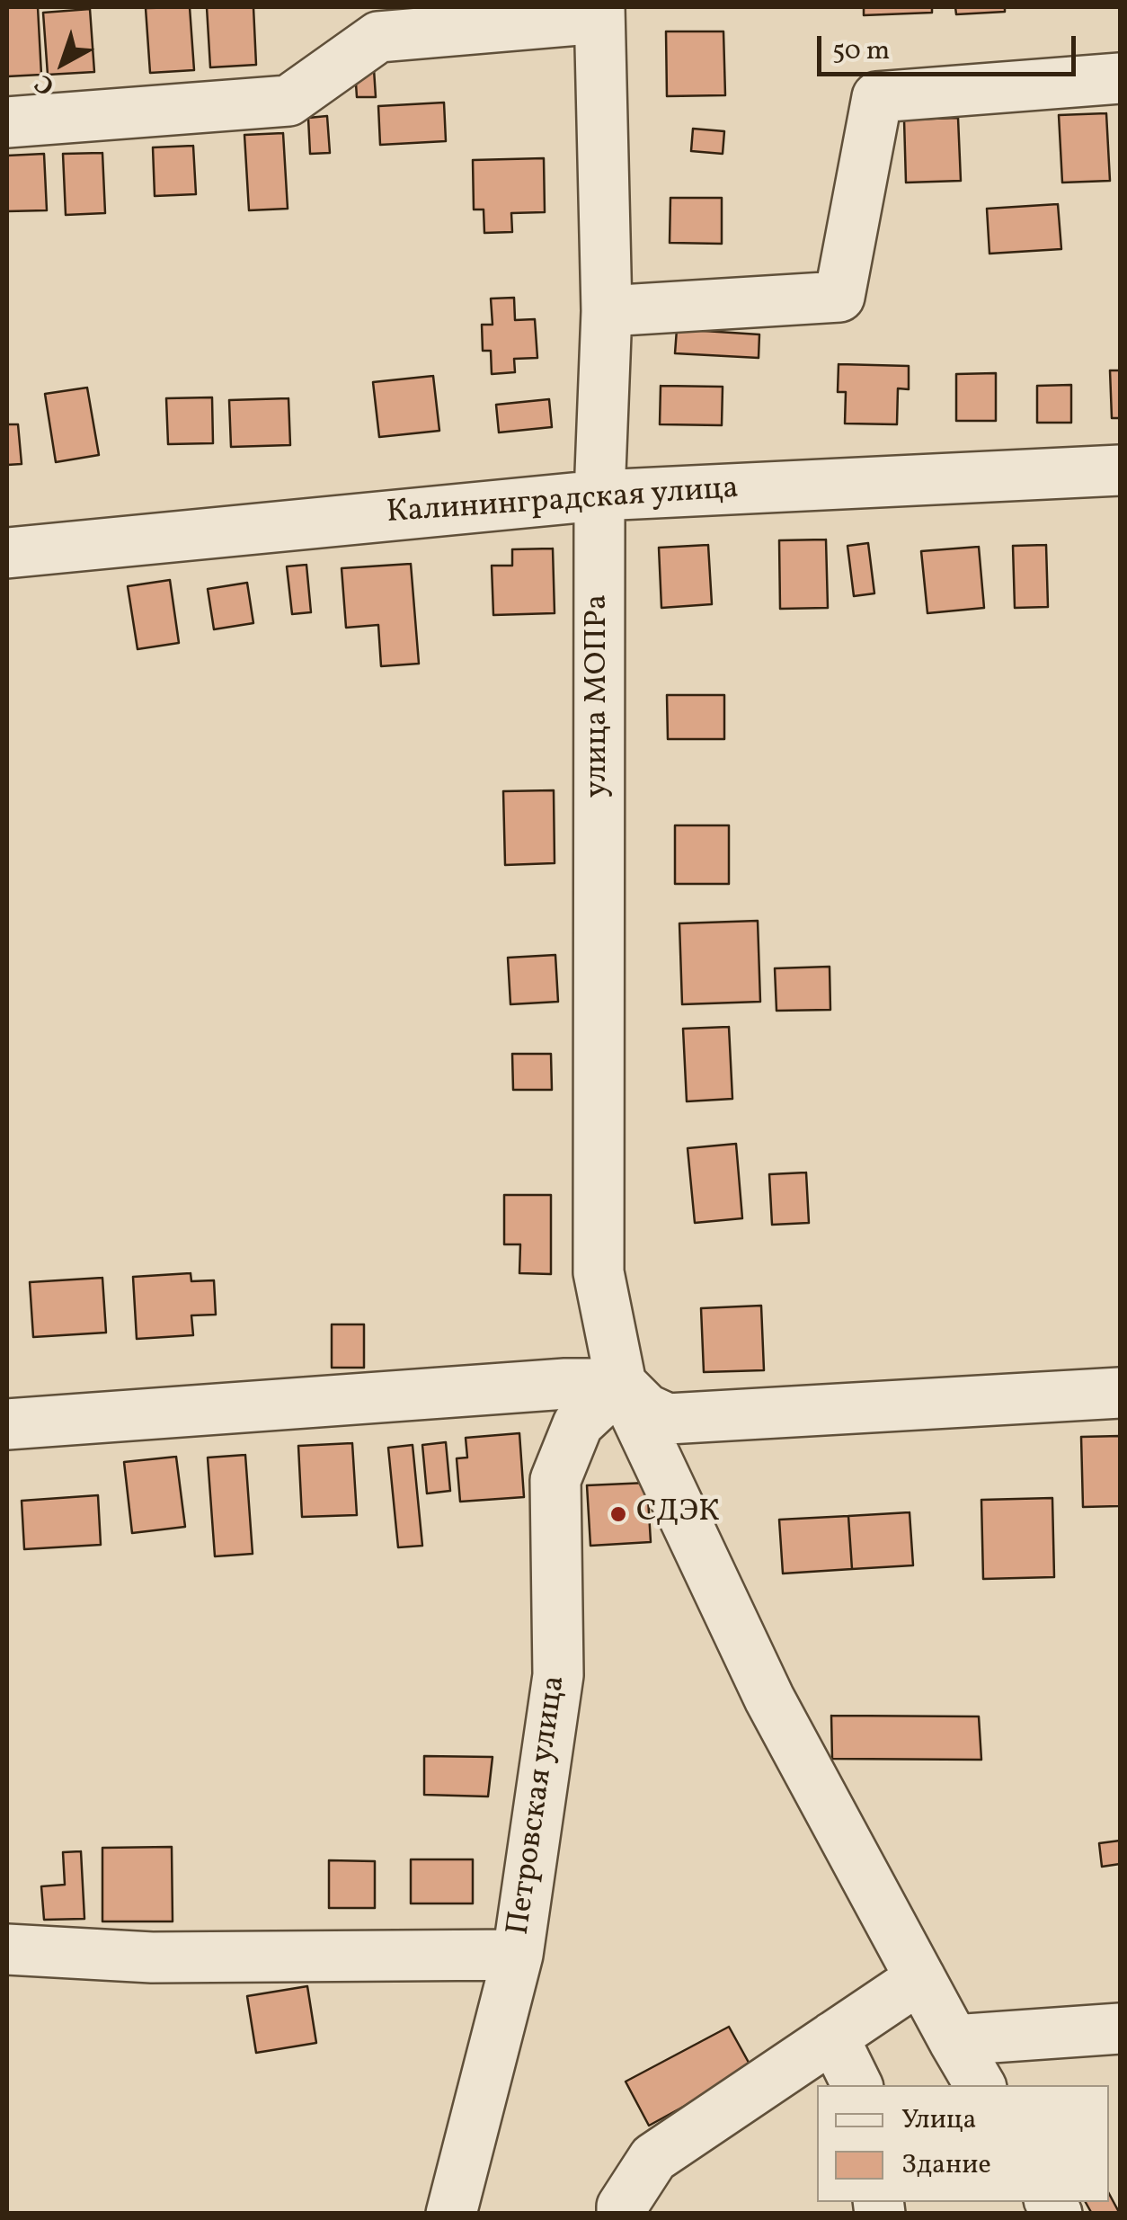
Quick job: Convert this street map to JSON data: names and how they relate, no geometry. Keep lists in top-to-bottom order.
{
  "streets": {
    "street": ["Калининградская улица", "улица МОПРа", "Петровская улица"]
  },
  "crossings": [
    ["Калининградская улица", "улица МОПРа"],
    ["улица МОПРа", "Петровская улица"]
  ],
  "places": ["СДЭК"],
  "legend": ["Улица", "Здание"],
  "scale_bar": "50 m",
  "north": "bottom left"
}
